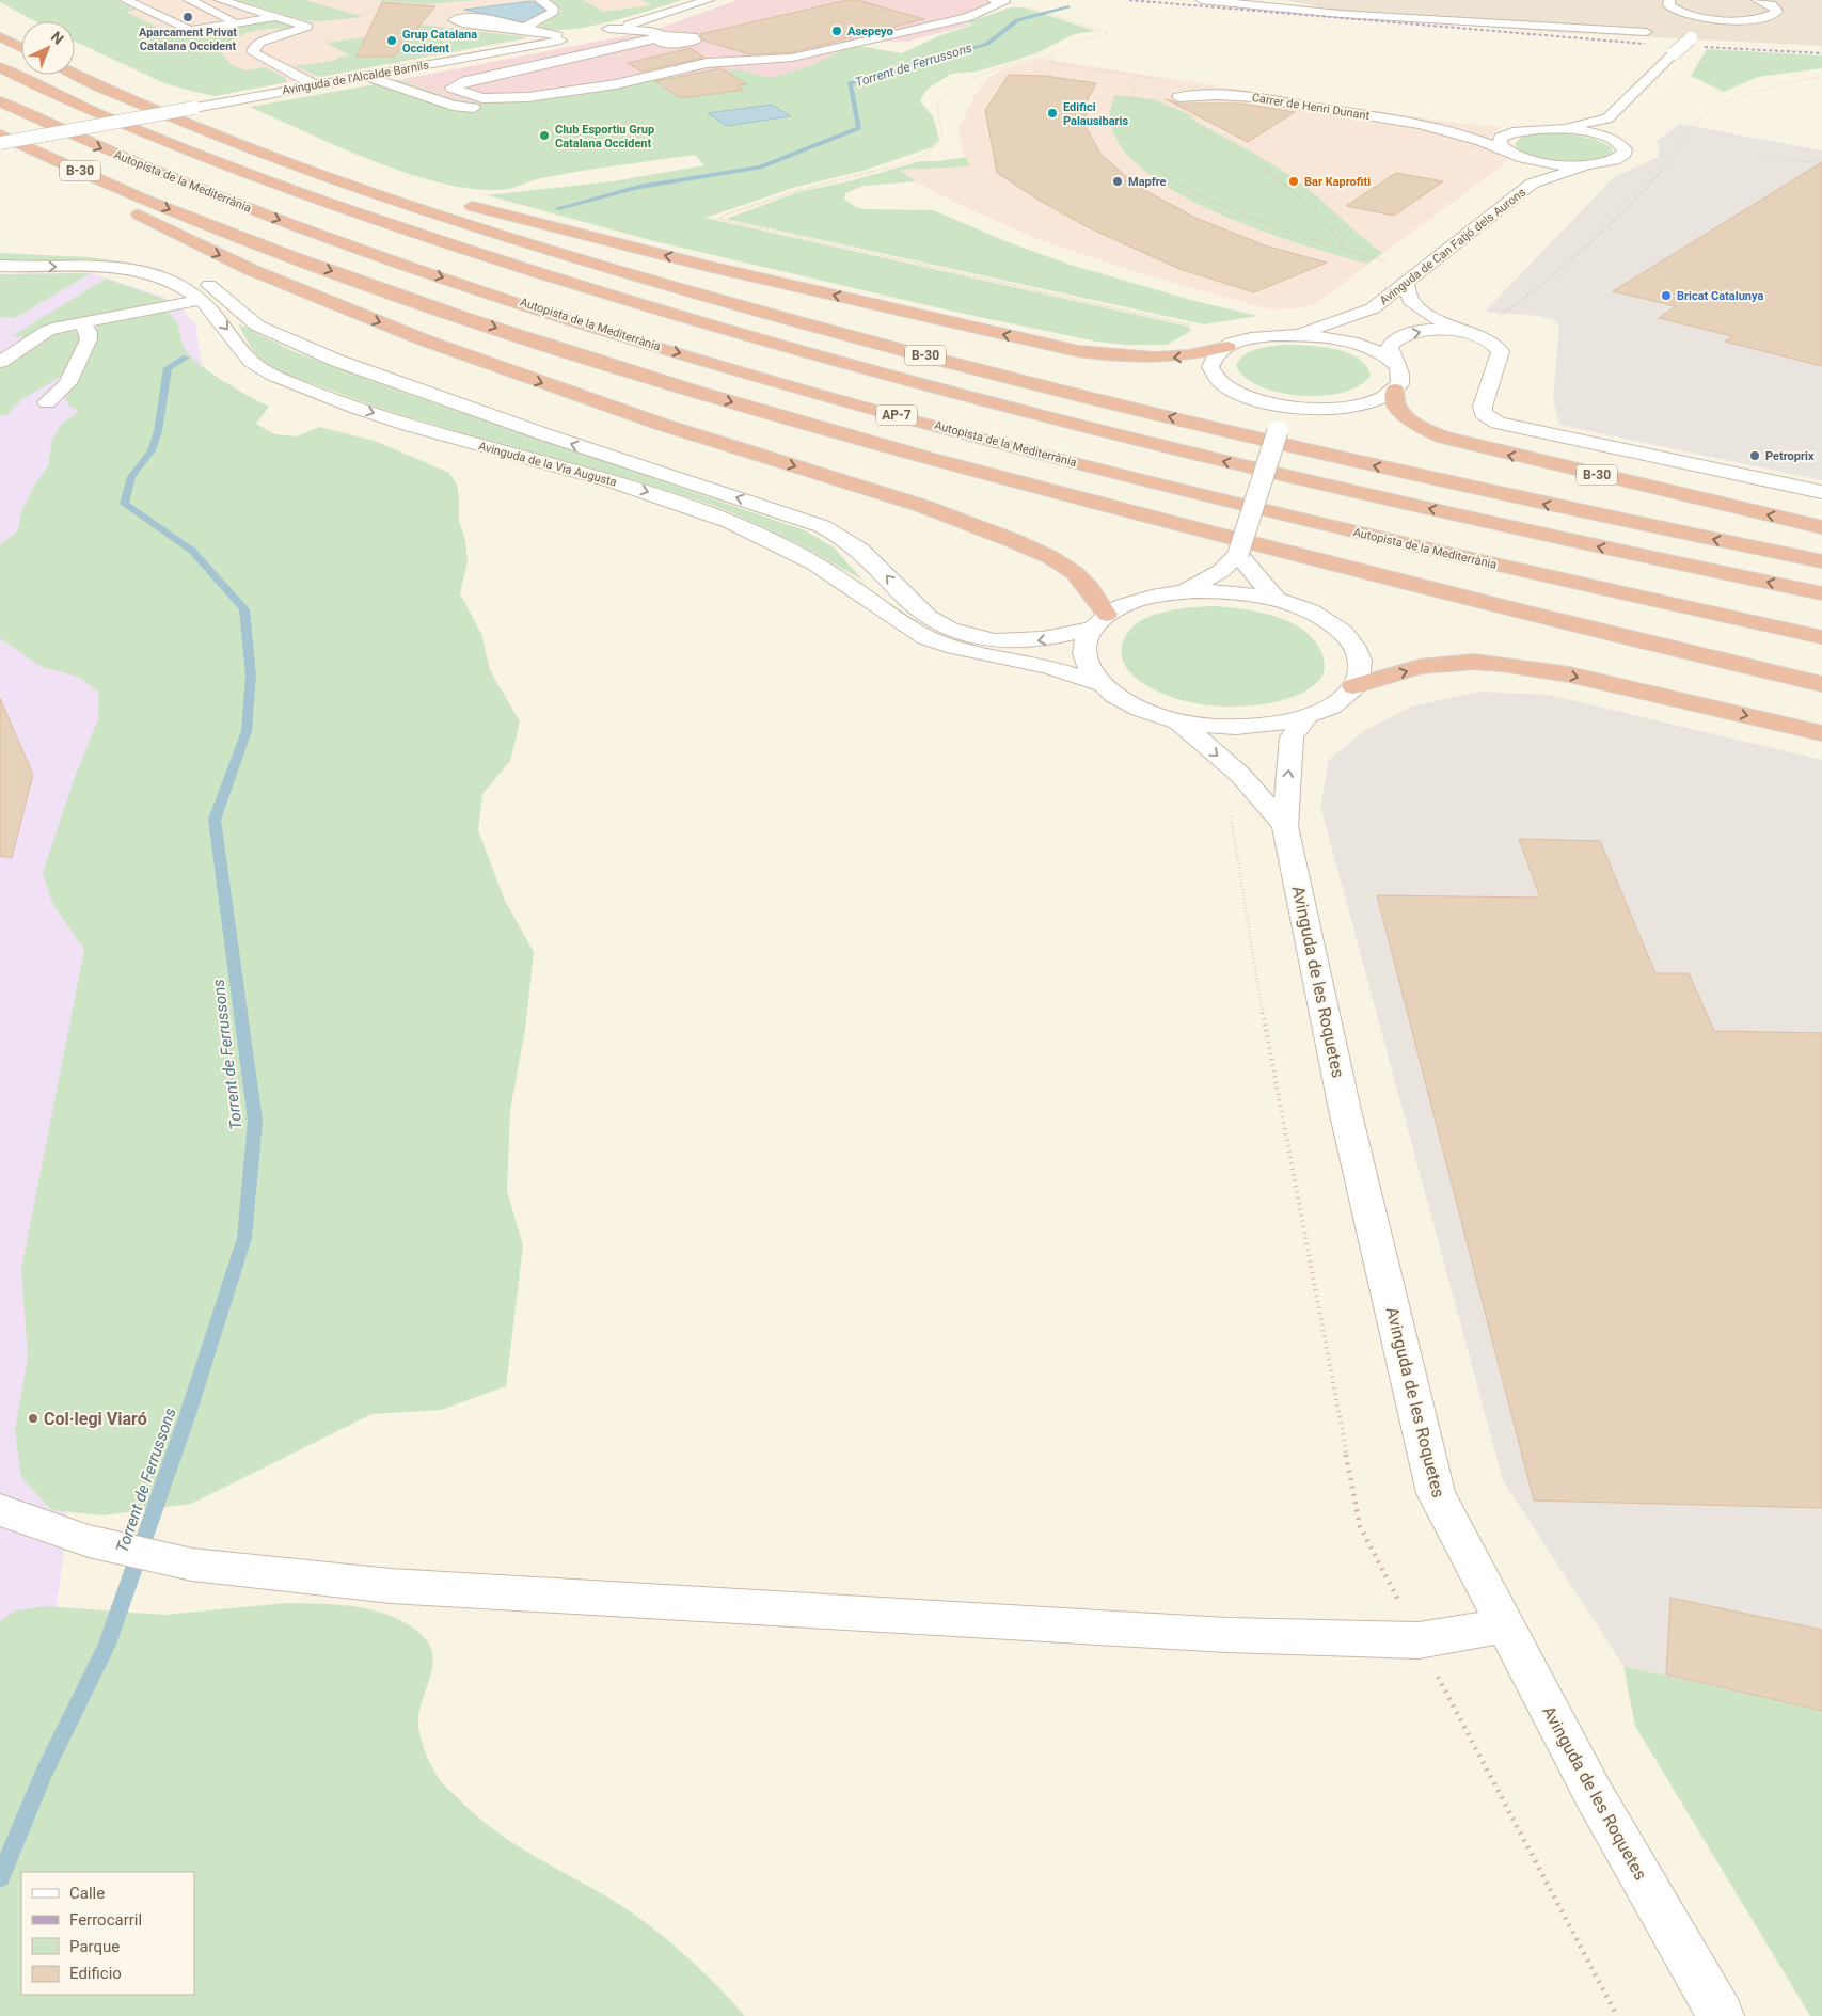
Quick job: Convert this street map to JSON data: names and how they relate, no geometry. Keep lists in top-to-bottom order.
{
  "streets": {
    "highway": ["B-30", "Autopista de la Mediterrània", "AP-7"],
    "street": [
      "Avinguda de l'Alcalde Barnils",
      "Carrer de Henri Dunant",
      "Avinguda de Can Fatjó dels Aurons",
      "Avinguda de la Via Augusta",
      "Avinguda de les Roquetes"
    ]
  },
  "crossings": [
    ["Carrer de Henri Dunant", "Avinguda de Can Fatjó dels Aurons"]
  ],
  "water": ["Torrent de Ferrussons"],
  "places": [
    "Aparcament Privat Catalana Occident",
    "Asepeyo",
    "Grup Catalana Occident",
    "Edifici Palausibaris",
    "Club Esportiu Grup Catalana Occident",
    "Mapfre",
    "Bar Kaprofiti",
    "Bricat Catalunya",
    "Petroprix",
    "Col·legi Viaró"
  ],
  "legend": [
    "Calle",
    "Ferrocarril",
    "Parque",
    "Edificio"
  ],
  "north": "top right"
}
